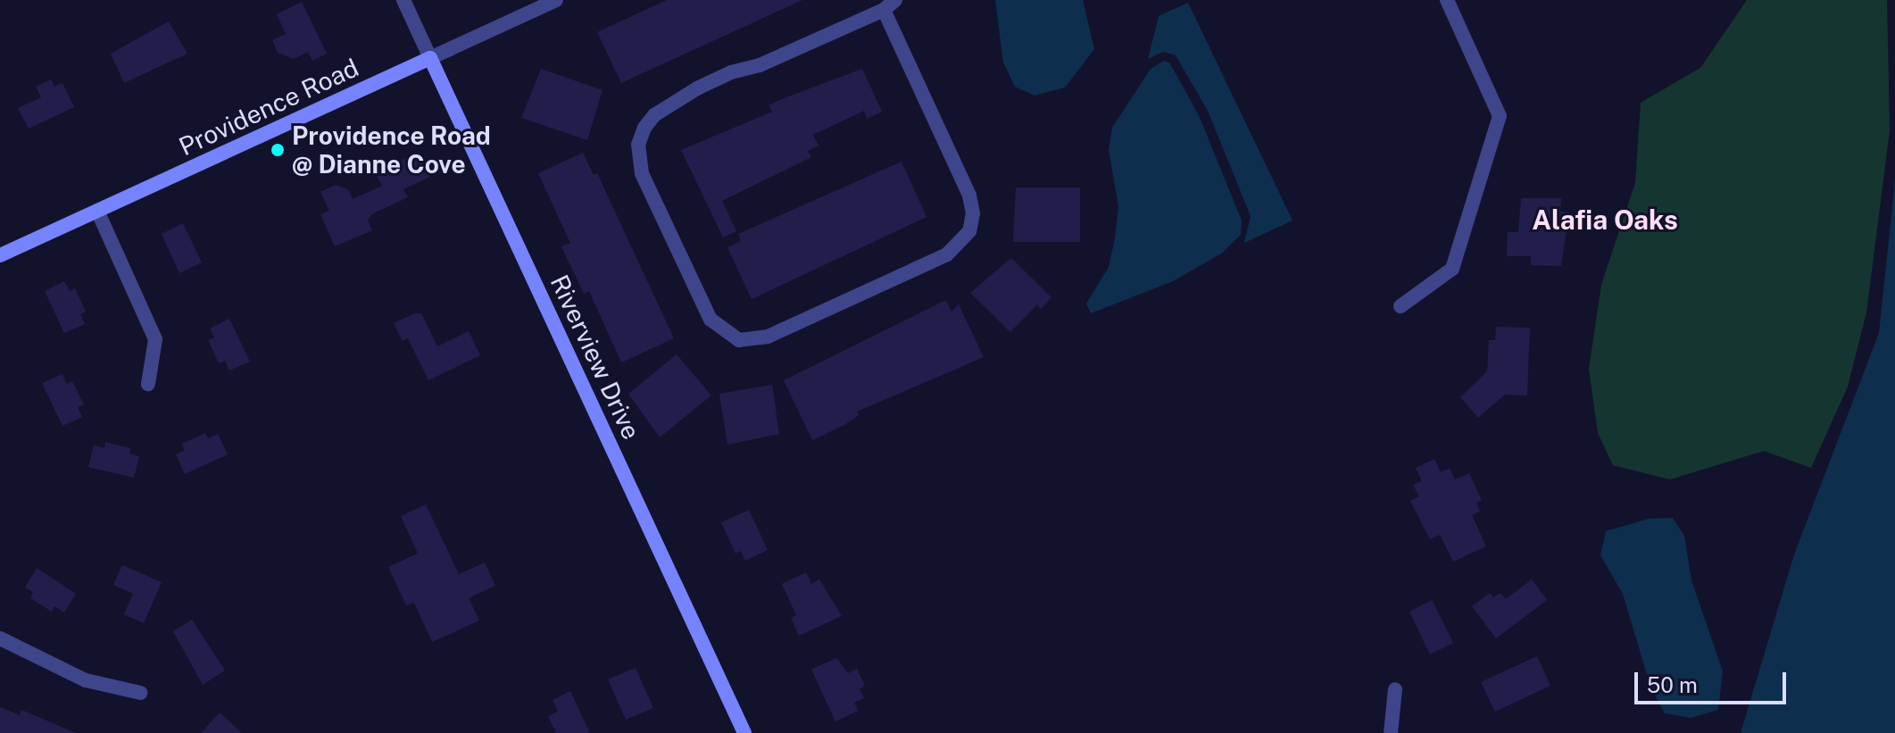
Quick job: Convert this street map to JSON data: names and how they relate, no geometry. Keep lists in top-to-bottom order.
{
  "streets": {
    "street": ["Providence Road", "Riverview Drive"]
  },
  "crossings": [
    ["Providence Road", "Riverview Drive"]
  ],
  "districts": ["Alafia Oaks"],
  "places": ["Providence Road @ Dianne Cove"],
  "scale_bar": "50 m"
}
